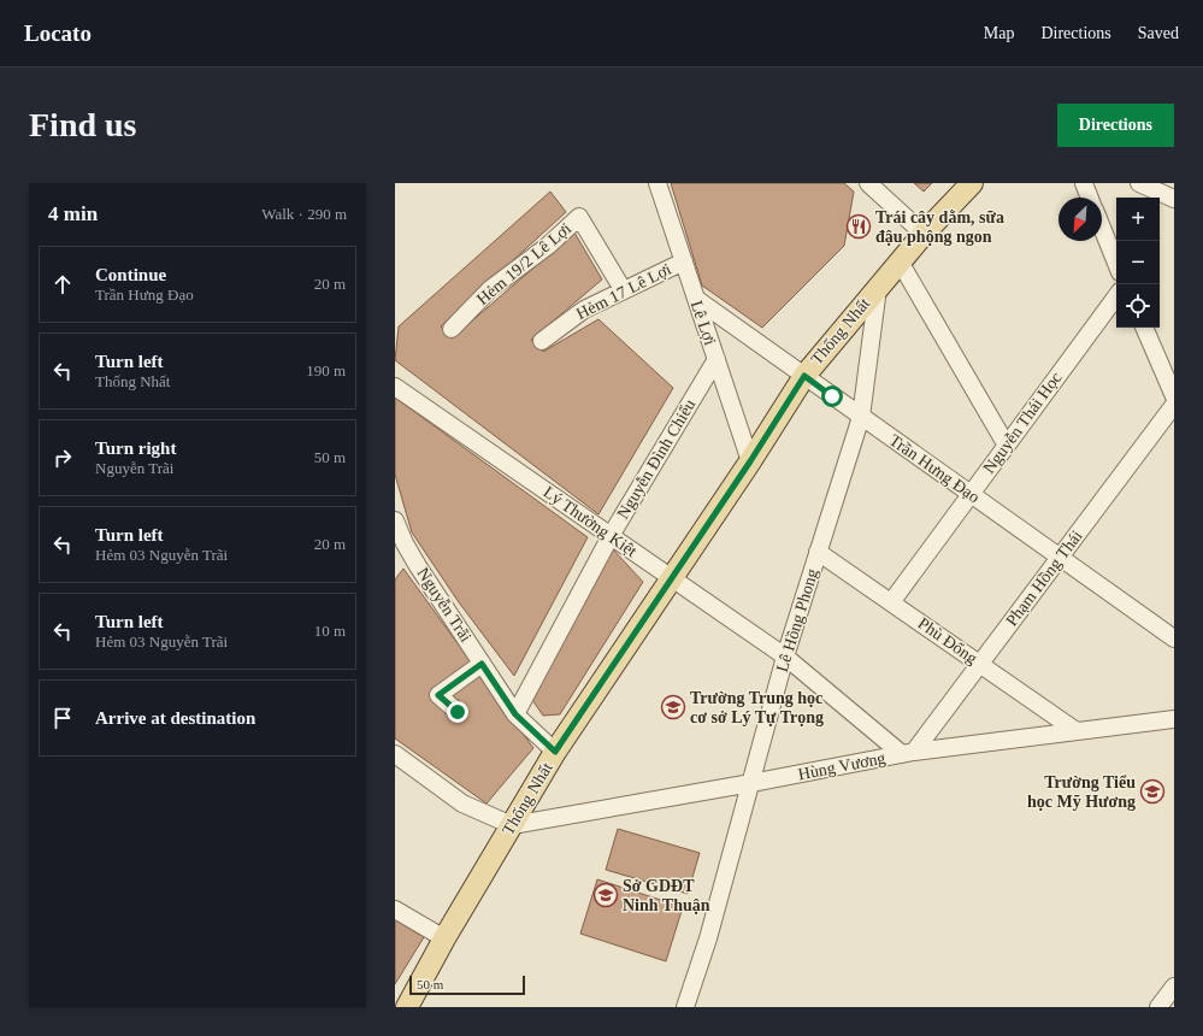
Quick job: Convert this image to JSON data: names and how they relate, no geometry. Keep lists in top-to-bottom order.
{
  "streets": {
    "main road": ["Thống Nhất"],
    "street": [
      "Hẻm 19/2 Lê Lợi",
      "Hẻm 17 Lê Lợi",
      "Lê Lợi",
      "Nguyễn Thái Học",
      "Nguyễn Đình Chiểu",
      "Trần Hưng Đạo",
      "Lý Thường Kiệt",
      "Phạm Hồng Thái",
      "Nguyễn Trãi",
      "Lê Hồng Phong",
      "Phù Đổng",
      "Hùng Vương"
    ]
  },
  "crossings": [
    ["Hẻm 19/2 Lê Lợi", "Hẻm 17 Lê Lợi"],
    ["Hẻm 17 Lê Lợi", "Lê Lợi"],
    ["Lê Lợi", "Thống Nhất"],
    ["Lê Lợi", "Nguyễn Đình Chiểu"],
    ["Lê Lợi", "Trần Hưng Đạo"],
    ["Thống Nhất", "Trần Hưng Đạo"],
    ["Thống Nhất", "Lý Thường Kiệt"],
    ["Thống Nhất", "Nguyễn Trãi"],
    ["Thống Nhất", "Lê Hồng Phong"],
    ["Thống Nhất", "Hùng Vương"],
    ["Nguyễn Thái Học", "Trần Hưng Đạo"],
    ["Nguyễn Thái Học", "Phù Đổng"],
    ["Nguyễn Đình Chiểu", "Lý Thường Kiệt"],
    ["Nguyễn Đình Chiểu", "Nguyễn Trãi"],
    ["Trần Hưng Đạo", "Phạm Hồng Thái"],
    ["Trần Hưng Đạo", "Lê Hồng Phong"],
    ["Lý Thường Kiệt", "Phạm Hồng Thái"],
    ["Lý Thường Kiệt", "Lê Hồng Phong"],
    ["Lý Thường Kiệt", "Hùng Vương"],
    ["Phạm Hồng Thái", "Phù Đổng"],
    ["Phạm Hồng Thái", "Hùng Vương"],
    ["Lê Hồng Phong", "Phù Đổng"],
    ["Lê Hồng Phong", "Hùng Vương"],
    ["Phù Đổng", "Hùng Vương"]
  ],
  "places": {
    "restaurant": ["Trái cây dằm, sữa đậu phộng ngon"],
    "school or university": ["Trường Trung học cơ sở Lý Tự Trọng", "Trường Tiểu học Mỹ Hương", "Sở GDĐT Ninh Thuận"]
  },
  "scale_bar": "50 m",
  "north": "bottom left",
  "page": {
    "header": "Locato",
    "nav": ["Map", "Directions", "Saved"],
    "buttons": "Directions",
    "title": "Find us",
    "heading": ["4 min", "Walk · 290 m"],
    "map_buttons": ["+", "−"],
    "list": [
      ["Continue", "Trần Hưng Đạo", "20 m"],
      ["Turn left", "Thống Nhất", "190 m"],
      ["Turn right", "Nguyễn Trãi", "50 m"],
      ["Turn left", "Hẻm 03 Nguyễn Trãi", "20 m"],
      ["Turn left", "Hẻm 03 Nguyễn Trãi", "10 m"],
      "Arrive at destination"
    ],
    "scale": "50 m"
  }
}
